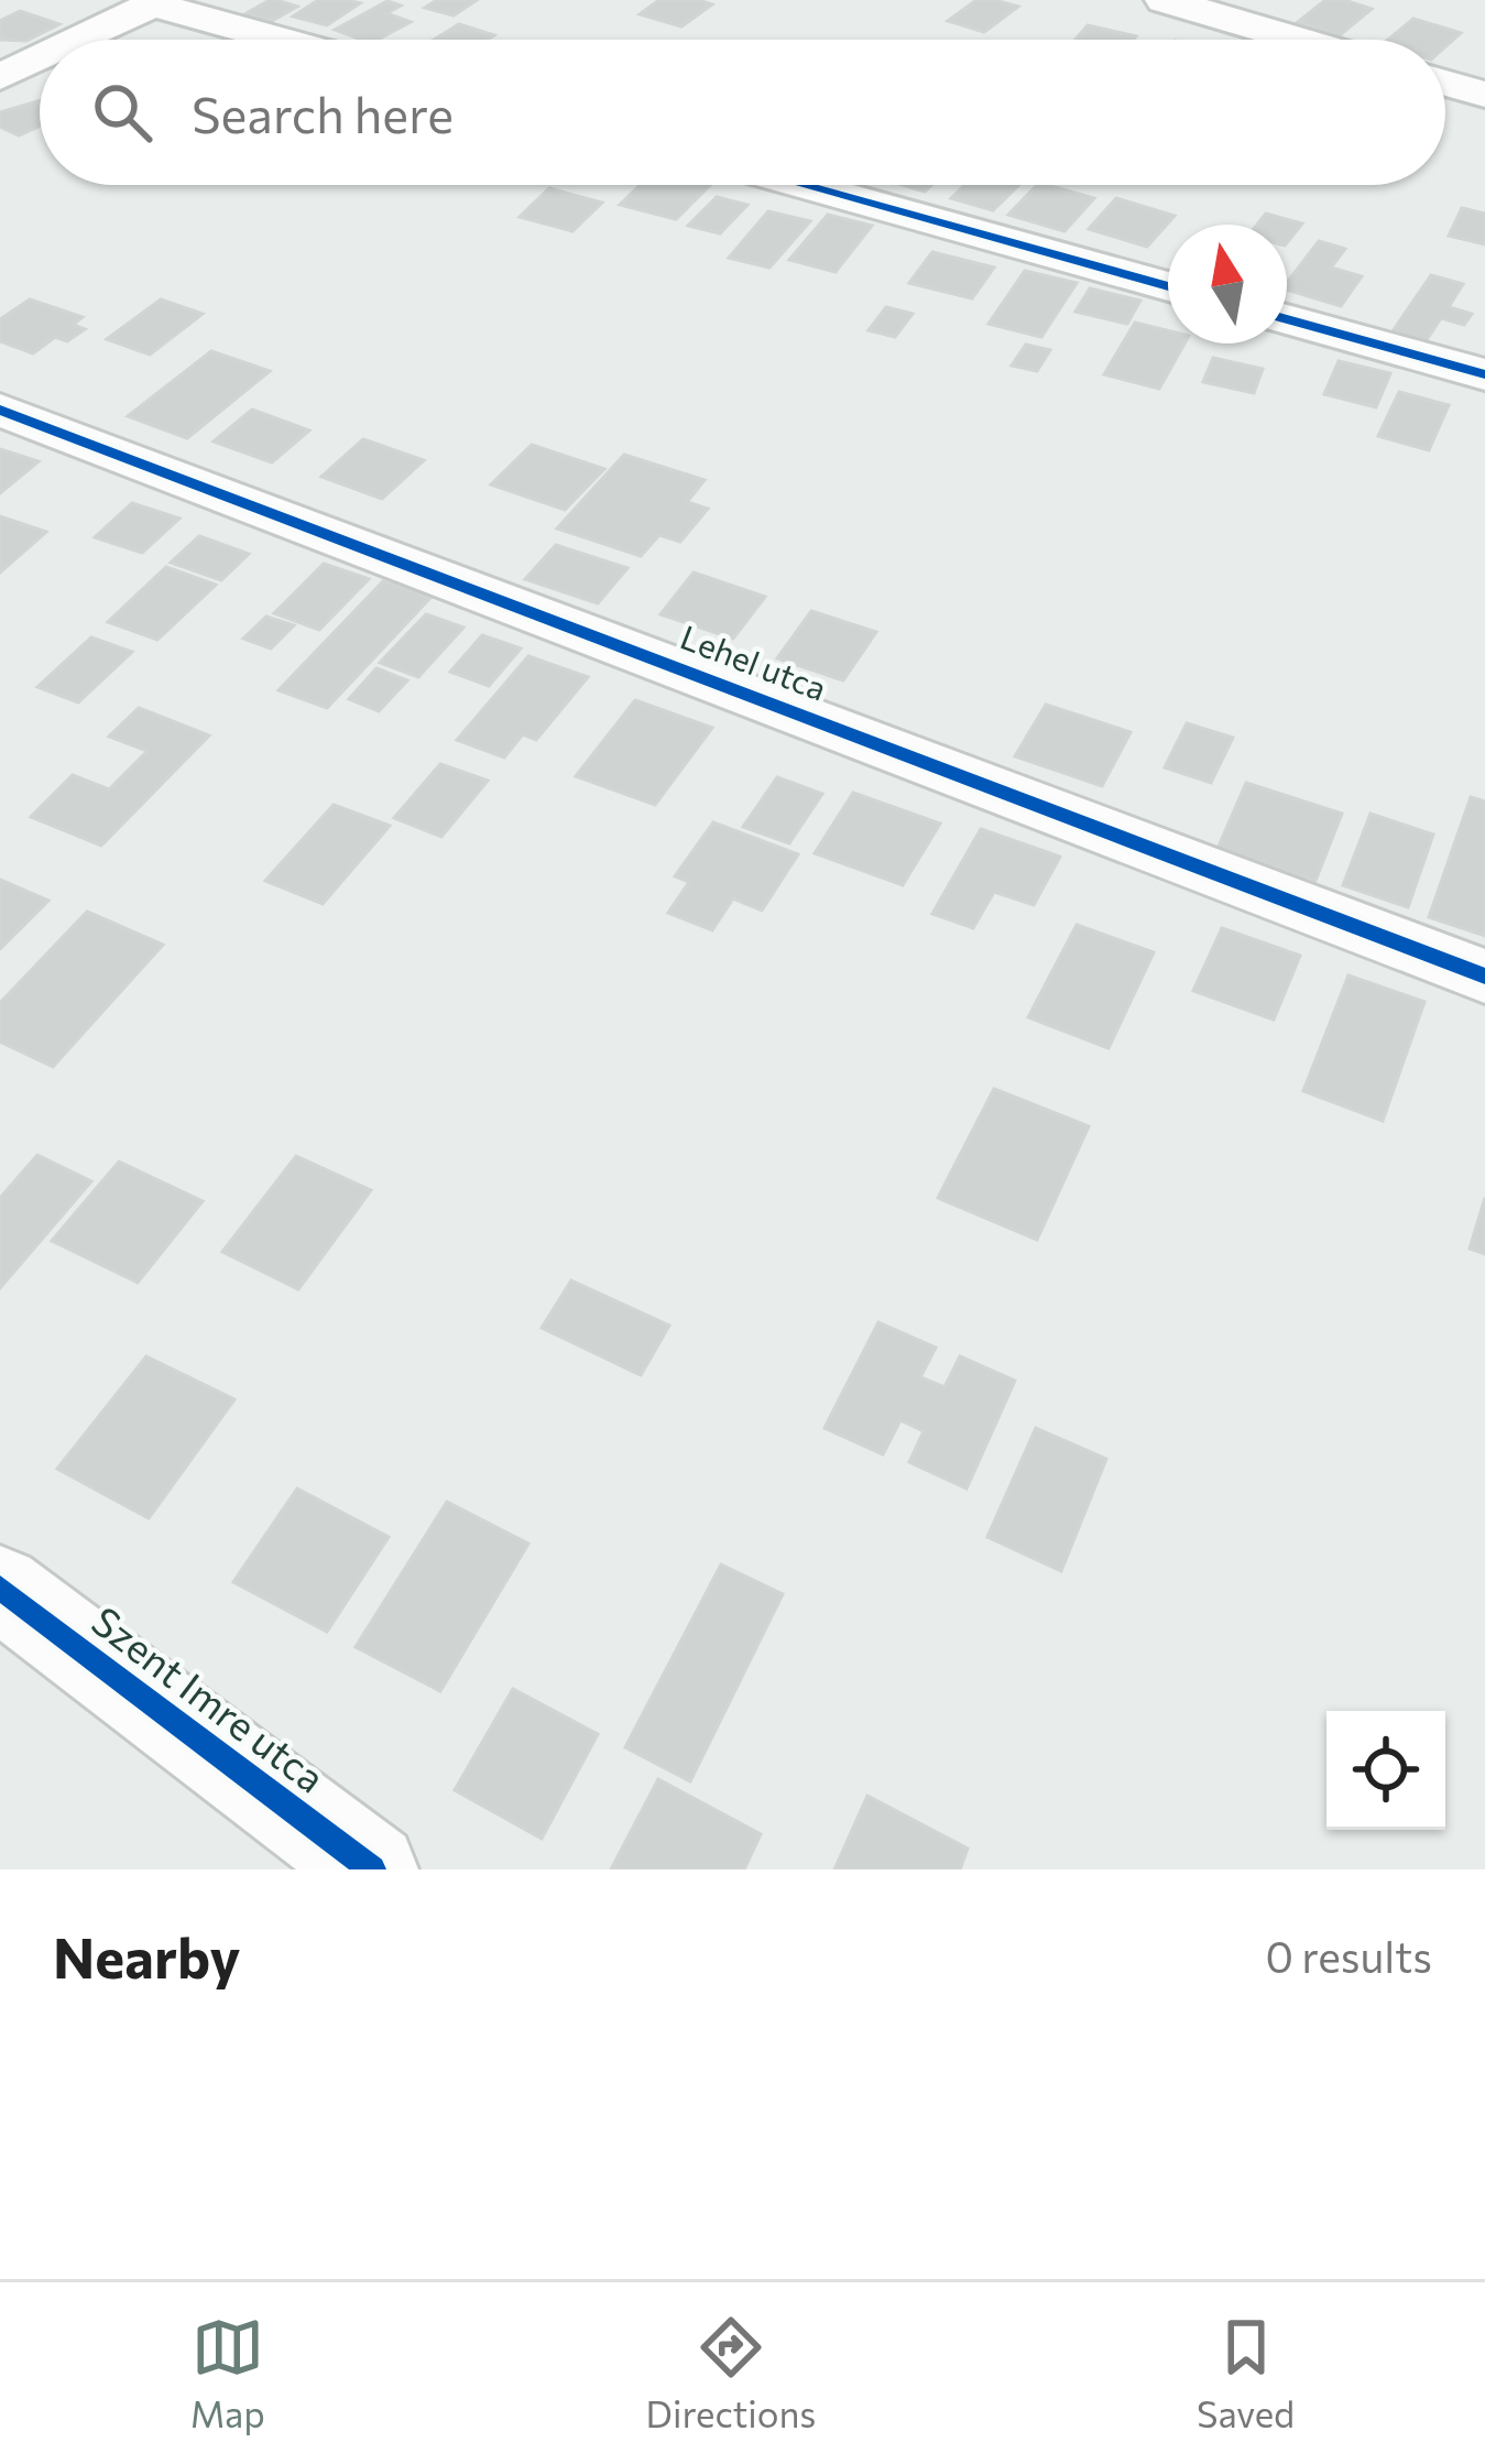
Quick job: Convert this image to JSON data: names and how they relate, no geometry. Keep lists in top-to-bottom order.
{
  "streets": {
    "street": ["Lehel utca", "Szent Imre utca"]
  },
  "north": "top",
  "page": {
    "search": "Search here",
    "heading": ["Nearby", "0 results"],
    "nav": ["Map", "Directions", "Saved"]
  }
}
